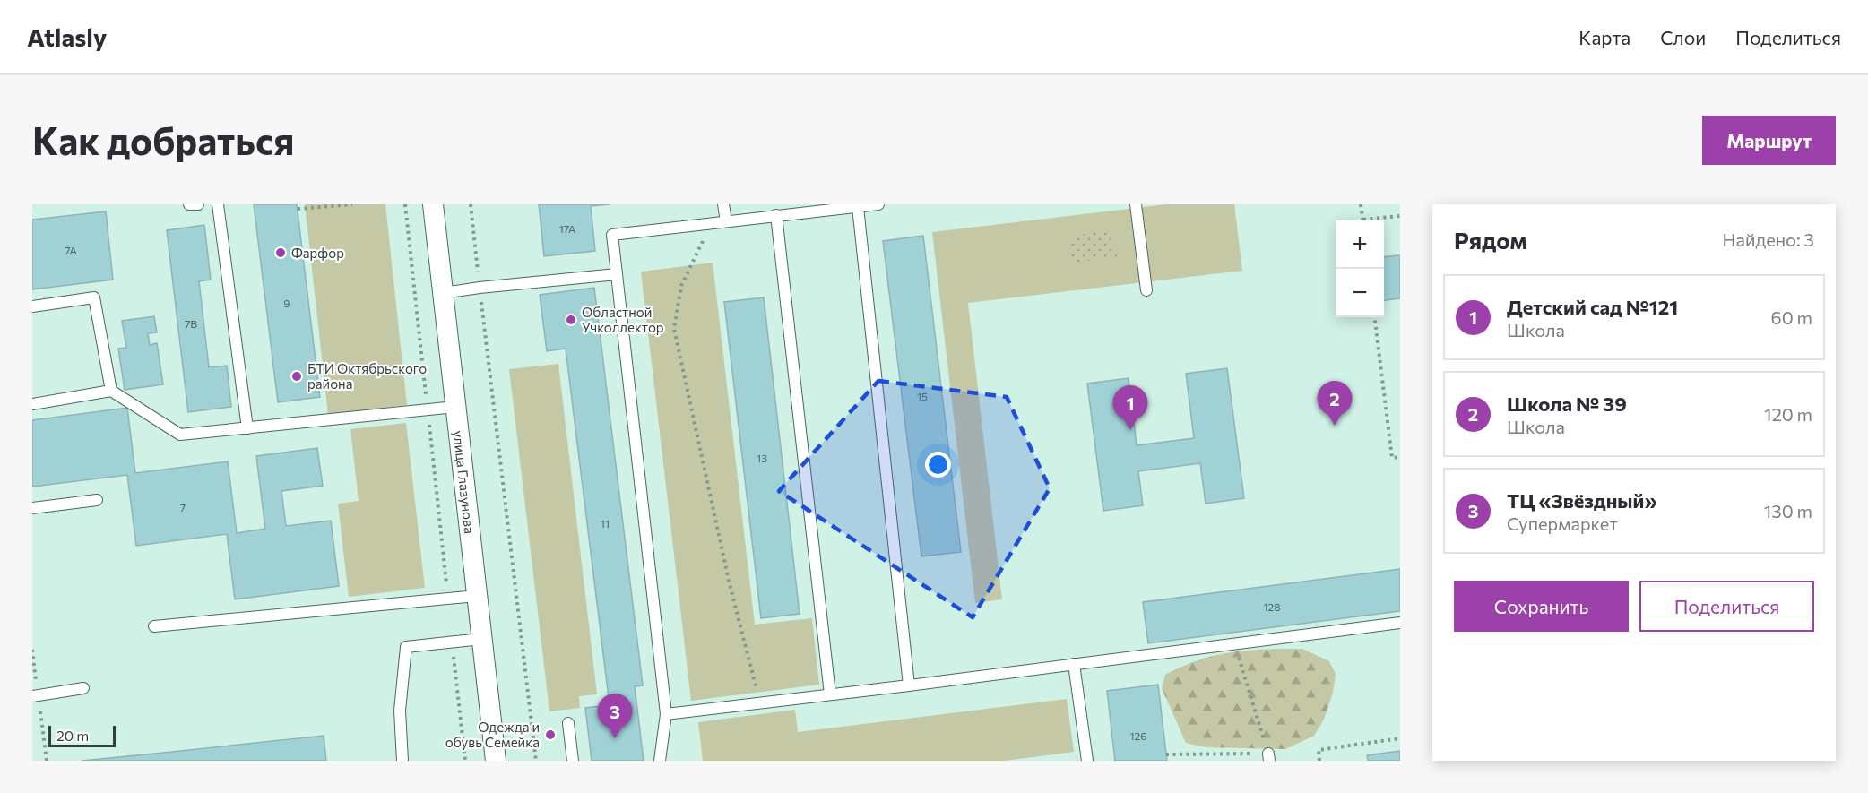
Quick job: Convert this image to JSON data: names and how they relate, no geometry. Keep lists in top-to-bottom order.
{
  "streets": {
    "street": ["улица Глазунова"]
  },
  "places": [
    "Фарфор",
    "Областной Учколлектор",
    "БТИ Октябрьского района",
    "Одежда и обувь Семейка"
  ],
  "house_numbers": [
    "17А",
    "7А",
    "9",
    "7В",
    "15",
    "13",
    "7",
    "11",
    "128",
    "126"
  ],
  "scale_bar": "20 m",
  "page": {
    "header": "Atlasly",
    "nav": ["Карта", "Слои", "Поделиться"],
    "buttons": [
      "Маршрут",
      ["Сохранить", "Поделиться"]
    ],
    "title": "Как добраться",
    "heading": ["Рядом", "Найдено: 3"],
    "map_buttons": ["+", "−"],
    "list": [
      {
        "mark": "1",
        "name": "Детский сад №121",
        "note": "Школа",
        "value": "60 m"
      },
      {
        "mark": "2",
        "name": "Школа № 39",
        "note": "Школа",
        "value": "120 m"
      },
      {
        "mark": "3",
        "name": "ТЦ «Звёздный»",
        "note": "Супермаркет",
        "value": "130 m"
      }
    ],
    "pins": ["2", "1", "3"],
    "scale": "20 m"
  }
}
